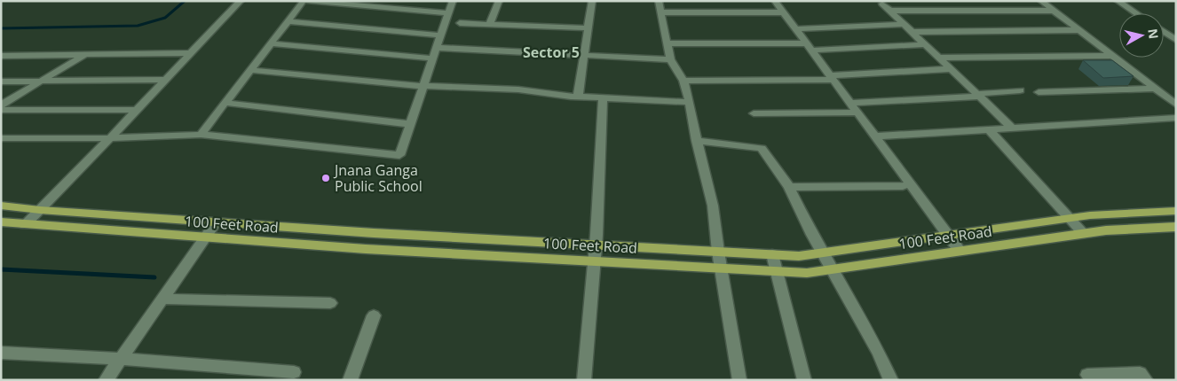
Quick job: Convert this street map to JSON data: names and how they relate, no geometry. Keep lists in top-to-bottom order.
{
  "streets": {
    "main road": ["100 Feet Road"]
  },
  "districts": ["Sector 5"],
  "places": ["Jnana Ganga Public School"],
  "north": "right"
}
